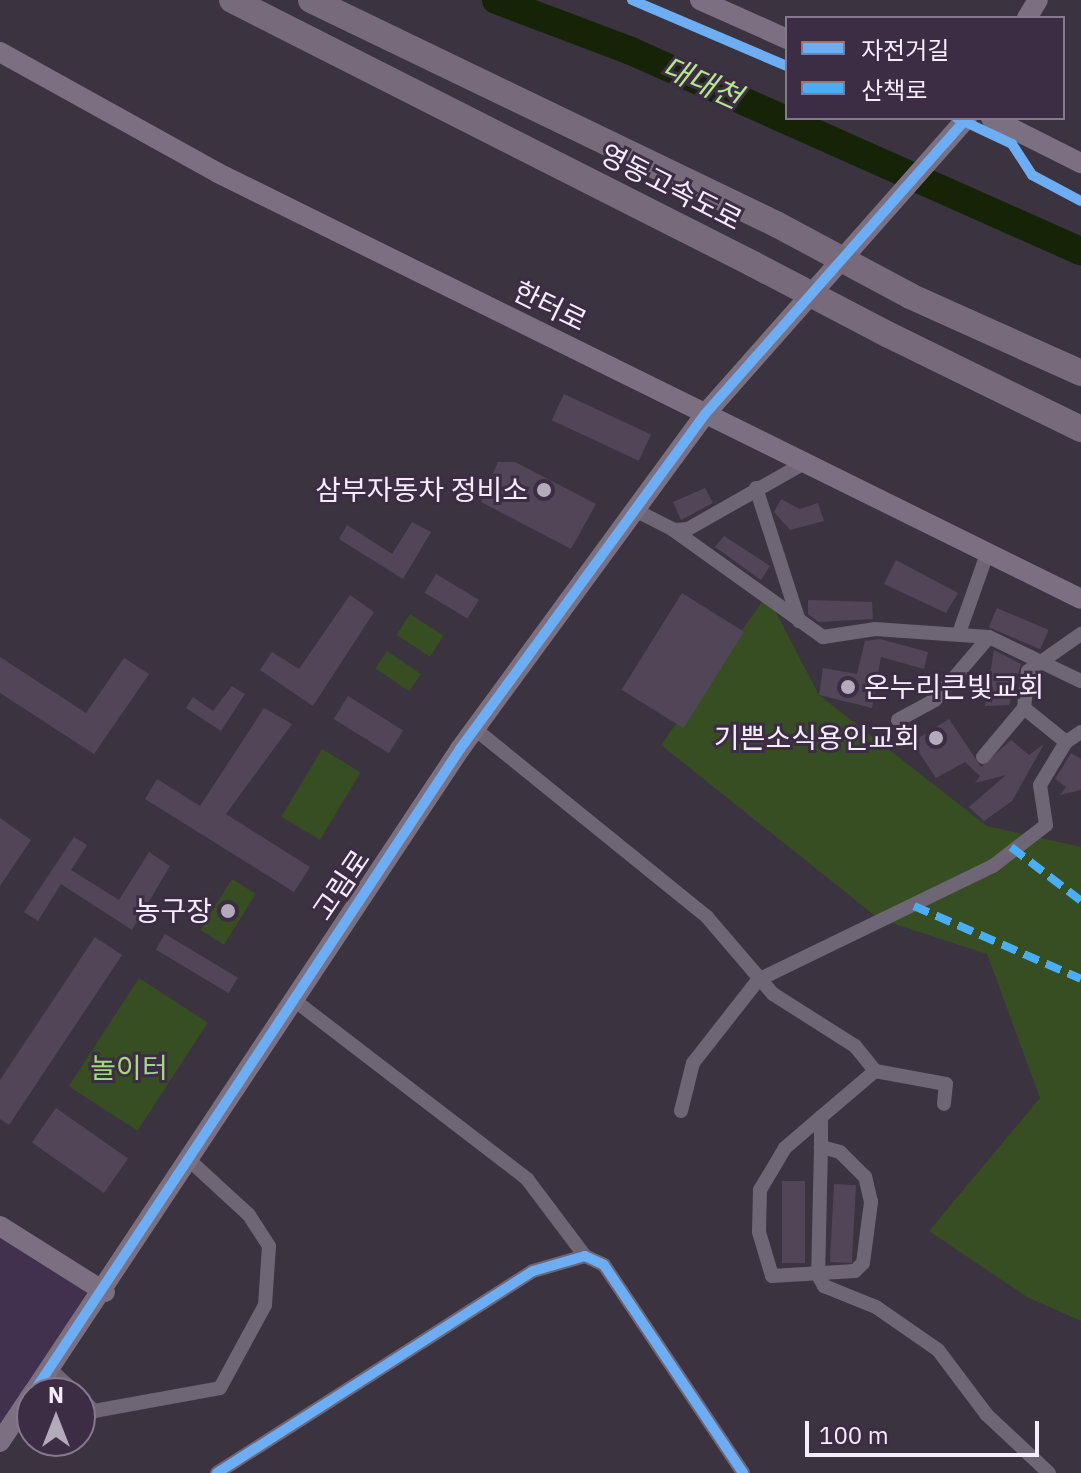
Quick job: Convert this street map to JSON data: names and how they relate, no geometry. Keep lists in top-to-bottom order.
{
  "streets": {
    "highway": ["영동고속도로"],
    "street": ["한터로", "고림로"]
  },
  "crossings": [
    ["한터로", "고림로"]
  ],
  "water": ["대대천"],
  "parks": ["놀이터"],
  "places": [
    "삼부자동차 정비소",
    "온누리큰빛교회",
    "기쁜소식용인교회",
    "농구장"
  ],
  "legend": ["자전거길", "산책로"],
  "scale_bar": "100 m",
  "north": "top"
}
